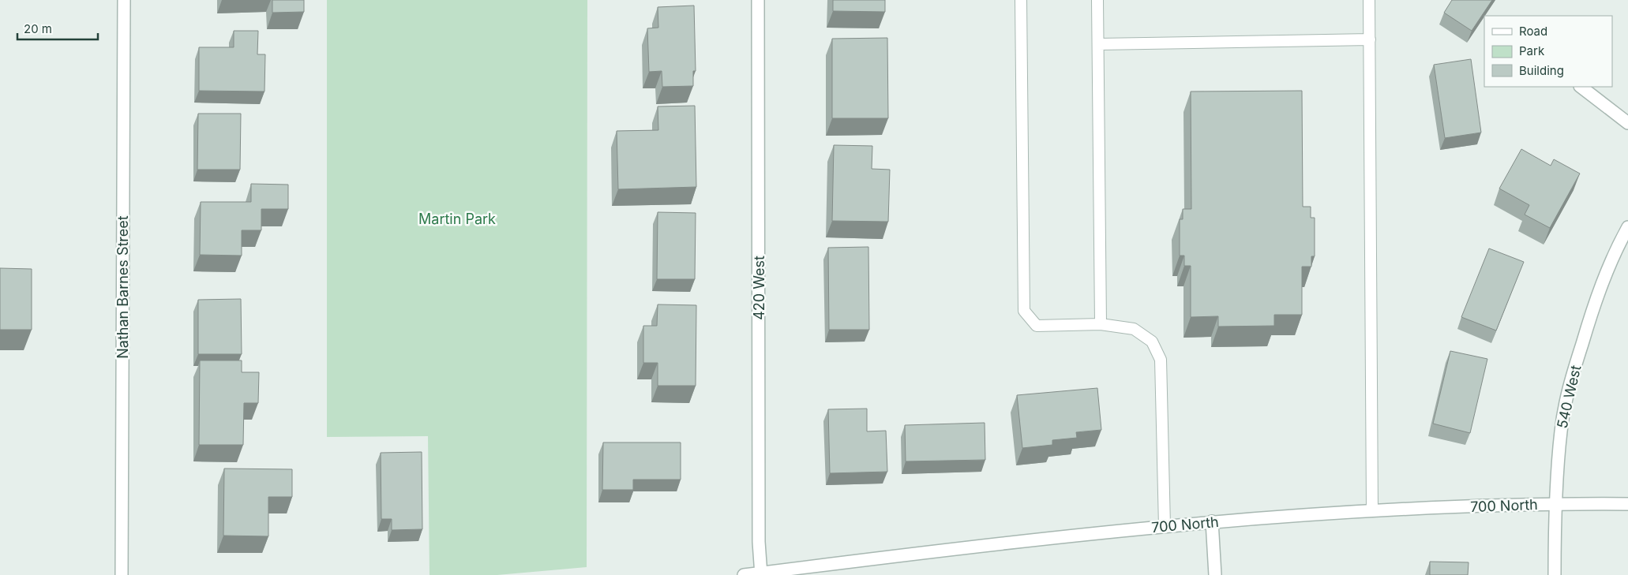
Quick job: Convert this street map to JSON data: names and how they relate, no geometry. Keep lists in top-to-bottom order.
{
  "streets": {
    "street": [
      "Nathan Barnes Street",
      "420 West",
      "540 West",
      "700 North"
    ]
  },
  "crossings": [
    ["420 West", "700 North"],
    ["540 West", "700 North"]
  ],
  "parks": ["Martin Park"],
  "legend": ["Road", "Park", "Building"],
  "scale_bar": "20 m"
}
